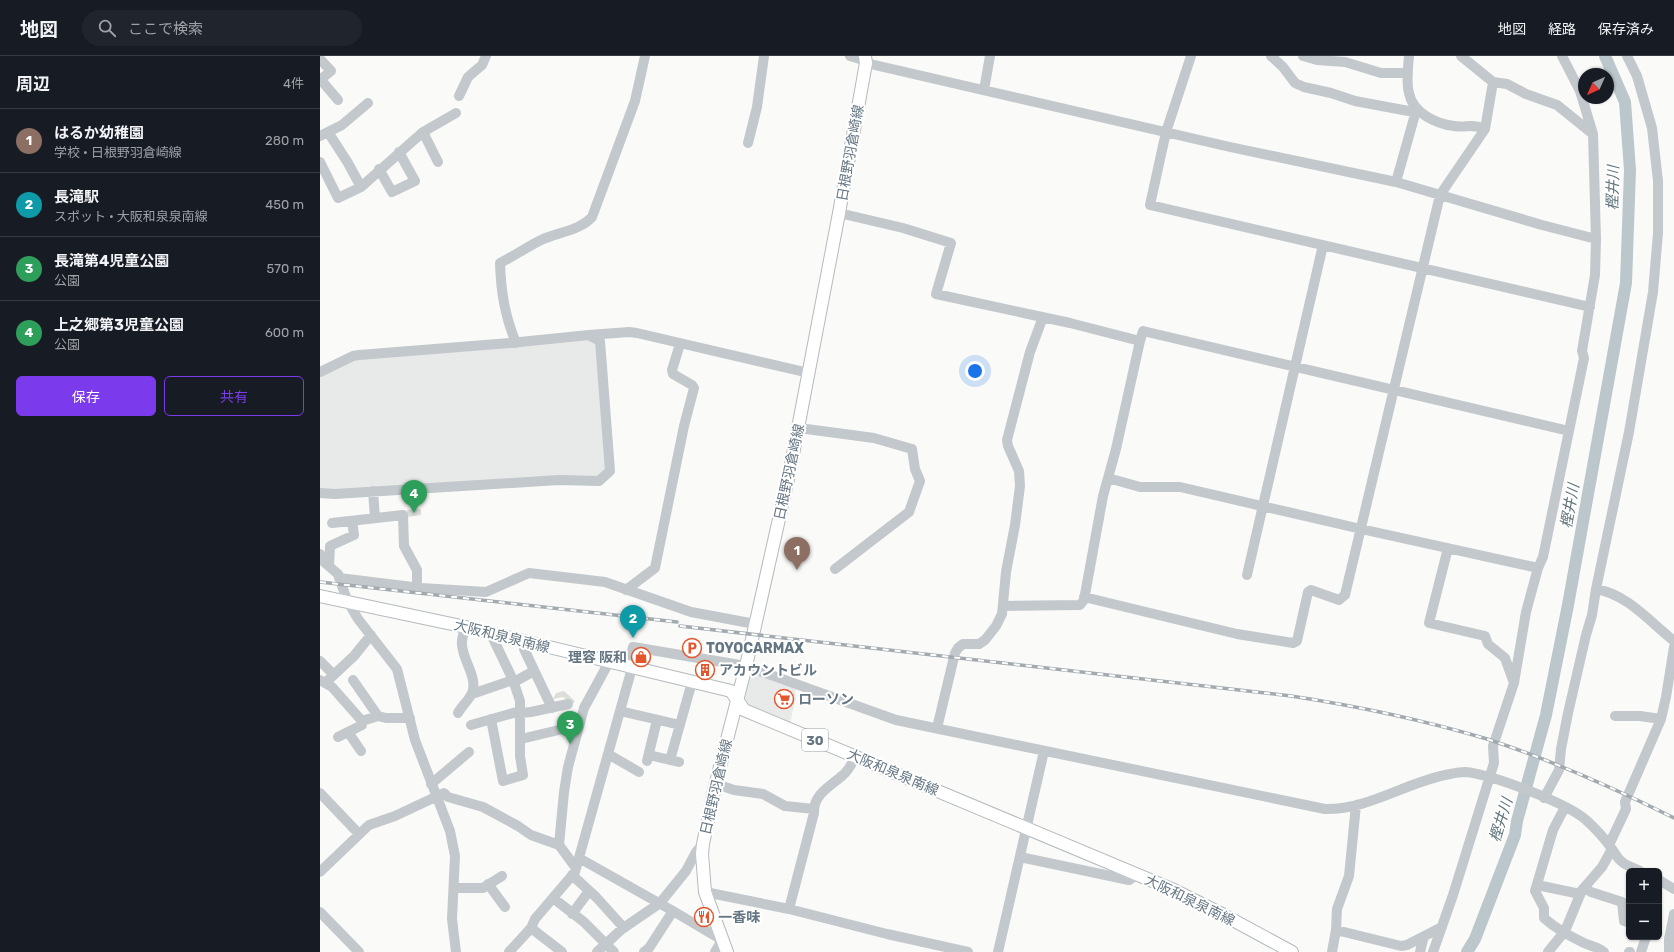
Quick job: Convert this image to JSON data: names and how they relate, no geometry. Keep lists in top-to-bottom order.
{
  "streets": {
    "main road": ["日根野羽倉崎線", "大阪和泉泉南線", "30"]
  },
  "crossings": [
    ["日根野羽倉崎線", "大阪和泉泉南線"]
  ],
  "water": ["樫井川"],
  "places": {
    "parking": ["TOYOCARMAX"],
    "shop": ["理容 阪和"],
    "building": ["アカウントビル"],
    "supermarket": ["ローソン"],
    "restaurant": ["一香味"]
  },
  "north": "bottom left",
  "page": {
    "header": "地図",
    "search": "ここで検索",
    "nav": ["地図", "経路", "保存済み"],
    "heading": ["周辺", "4件"],
    "list": [
      {
        "mark": "1",
        "name": "はるか幼稚園",
        "note": "学校 · 日根野羽倉崎線",
        "value": "280 m"
      },
      {
        "mark": "2",
        "name": "長滝駅",
        "note": "スポット · 大阪和泉泉南線",
        "value": "450 m"
      },
      {
        "mark": "3",
        "name": "長滝第4児童公園",
        "note": "公園",
        "value": "570 m"
      },
      {
        "mark": "4",
        "name": "上之郷第3児童公園",
        "note": "公園",
        "value": "600 m"
      }
    ],
    "buttons": ["保存", "共有"],
    "pins": [
      "4",
      "1",
      "2",
      "3"
    ],
    "map_buttons": ["+", "−"]
  }
}
